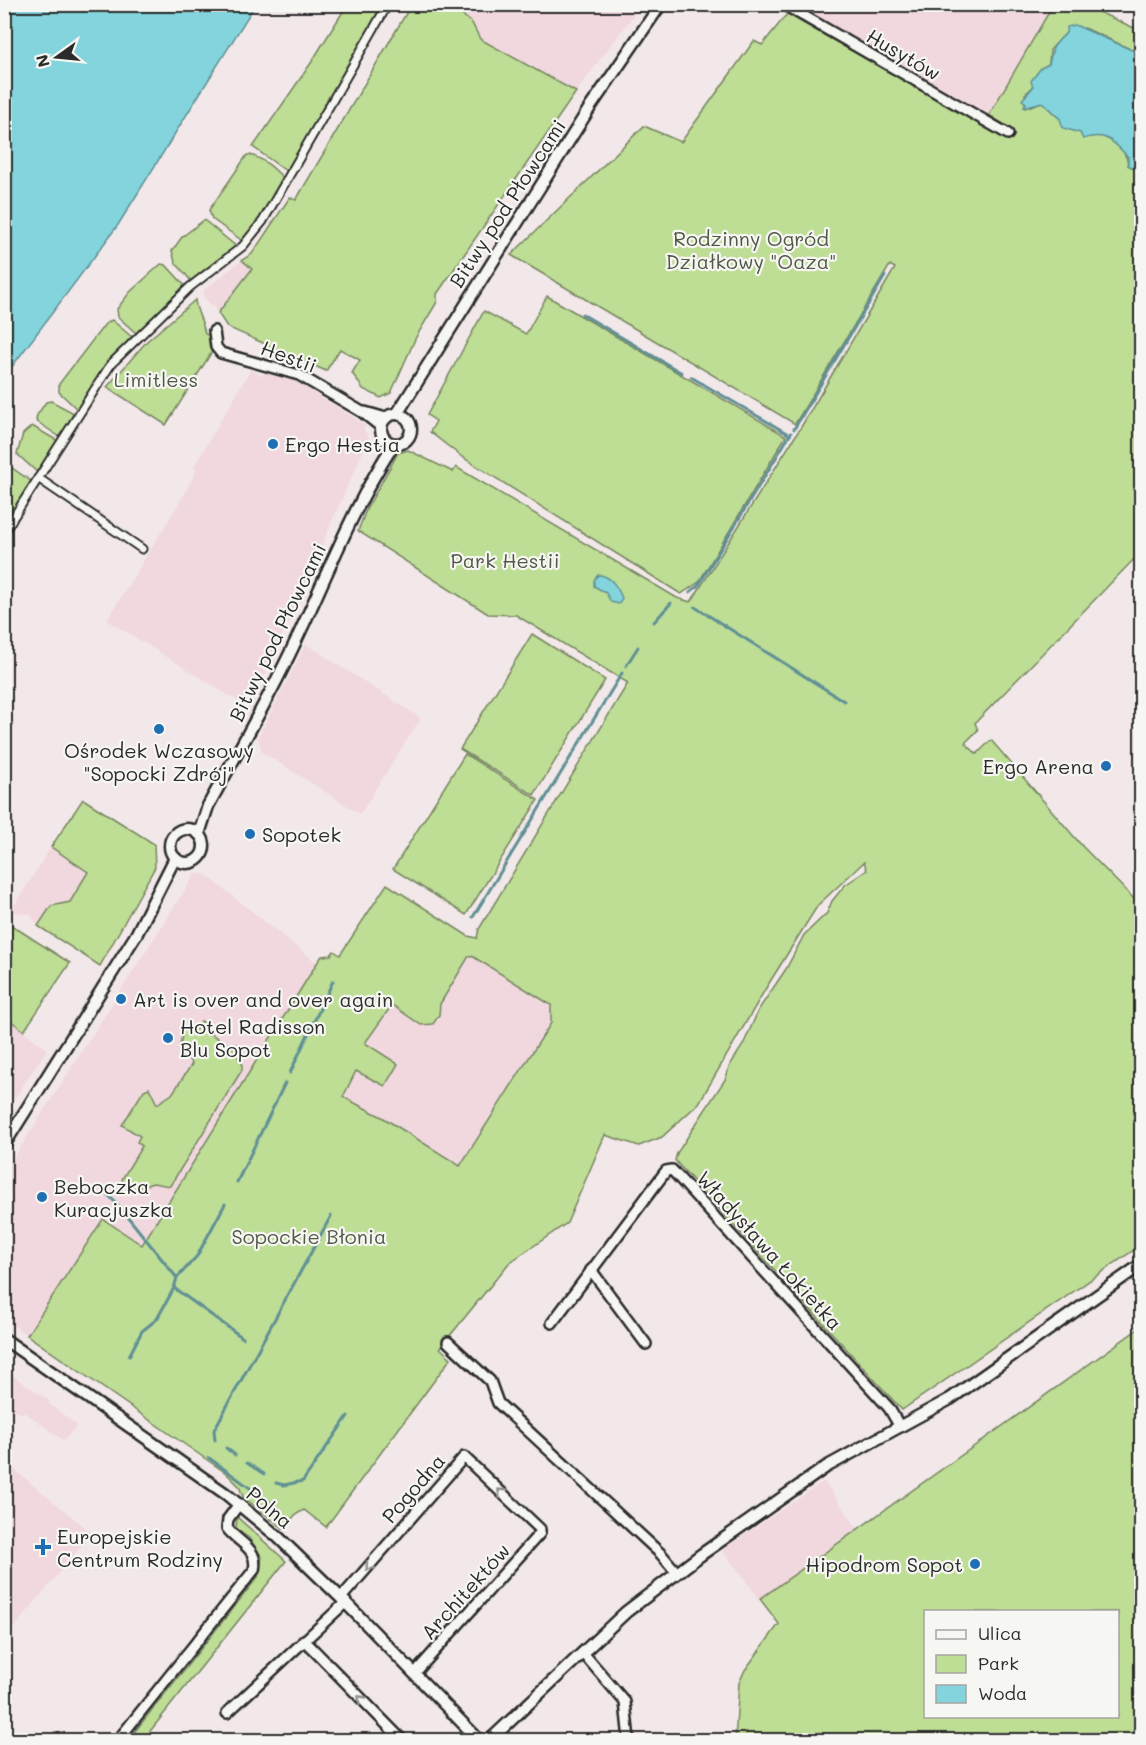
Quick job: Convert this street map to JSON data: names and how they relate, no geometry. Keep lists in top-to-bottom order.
{
  "streets": {
    "street": [
      "Husytów",
      "Bitwy pod Płowcami",
      "Hestii",
      "Władysława Łokietka",
      "Pogodna",
      "Polna",
      "Architektów"
    ]
  },
  "crossings": [
    ["Bitwy pod Płowcami", "Hestii"],
    ["Pogodna", "Polna"],
    ["Pogodna", "Architektów"],
    ["Polna", "Architektów"]
  ],
  "parks": [
    "Rodzinny Ogród Działkowy \"Oaza\"",
    "Limitless",
    "Park Hestii",
    "Sopockie Błonia"
  ],
  "places": {
    "other": [
      "Ergo Hestia",
      "Ośrodek Wczasowy \"Sopocki Zdrój\"",
      "Ergo Arena",
      "Sopotek",
      "Art is over and over again",
      "Hotel Radisson Blu Sopot",
      "Beboczka Kuracjuszka",
      "Hipodrom Sopot"
    ],
    "health": ["Europejskie Centrum Rodziny"]
  },
  "legend": ["Ulica", "Park", "Woda"],
  "north": "left"
}
